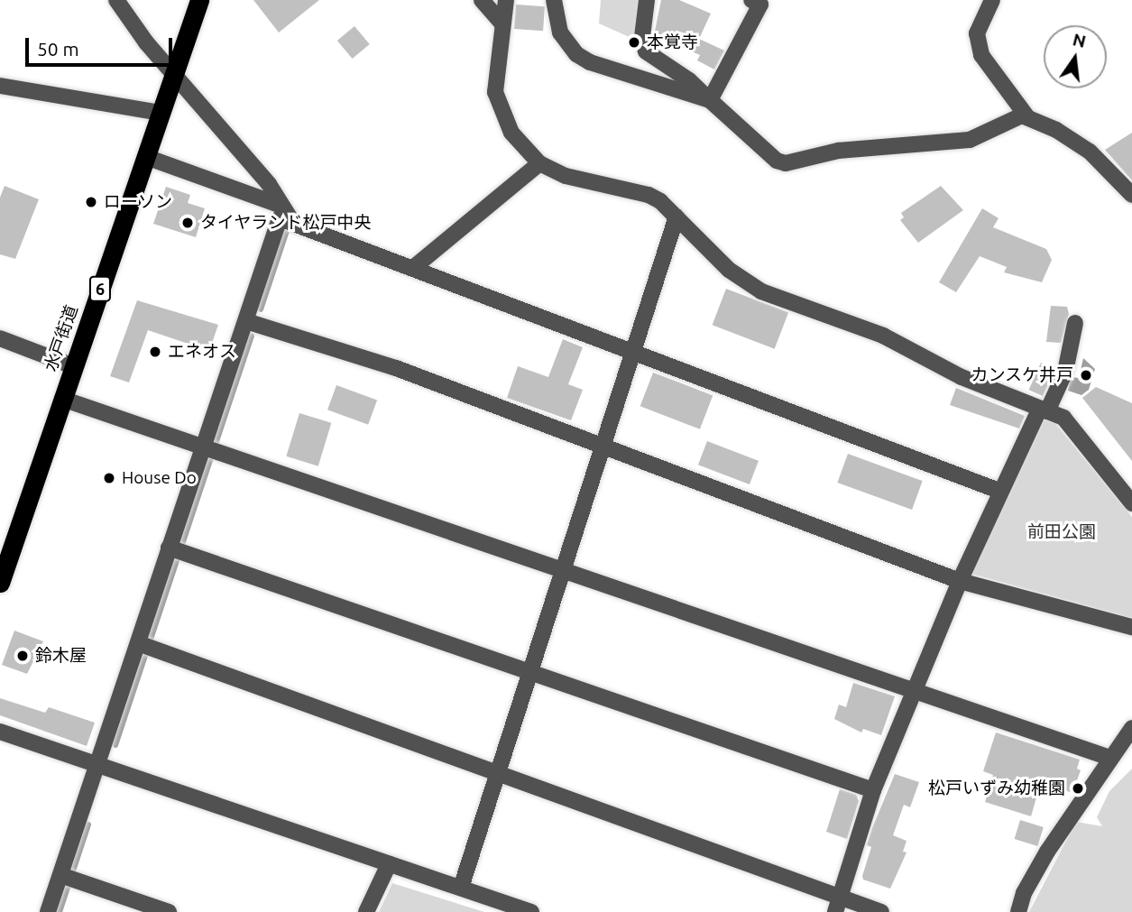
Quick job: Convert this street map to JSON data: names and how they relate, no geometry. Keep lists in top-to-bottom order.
{
  "streets": {
    "highway": ["6", "水戸街道"]
  },
  "parks": ["前田公園"],
  "places": [
    "本覚寺",
    "ローソン",
    "タイヤランド松戸中央",
    "エネオス",
    "カンスケ井戸",
    "House Do",
    "鈴木屋",
    "松戸いずみ幼稚園"
  ],
  "scale_bar": "50 m",
  "north": "top"
}
